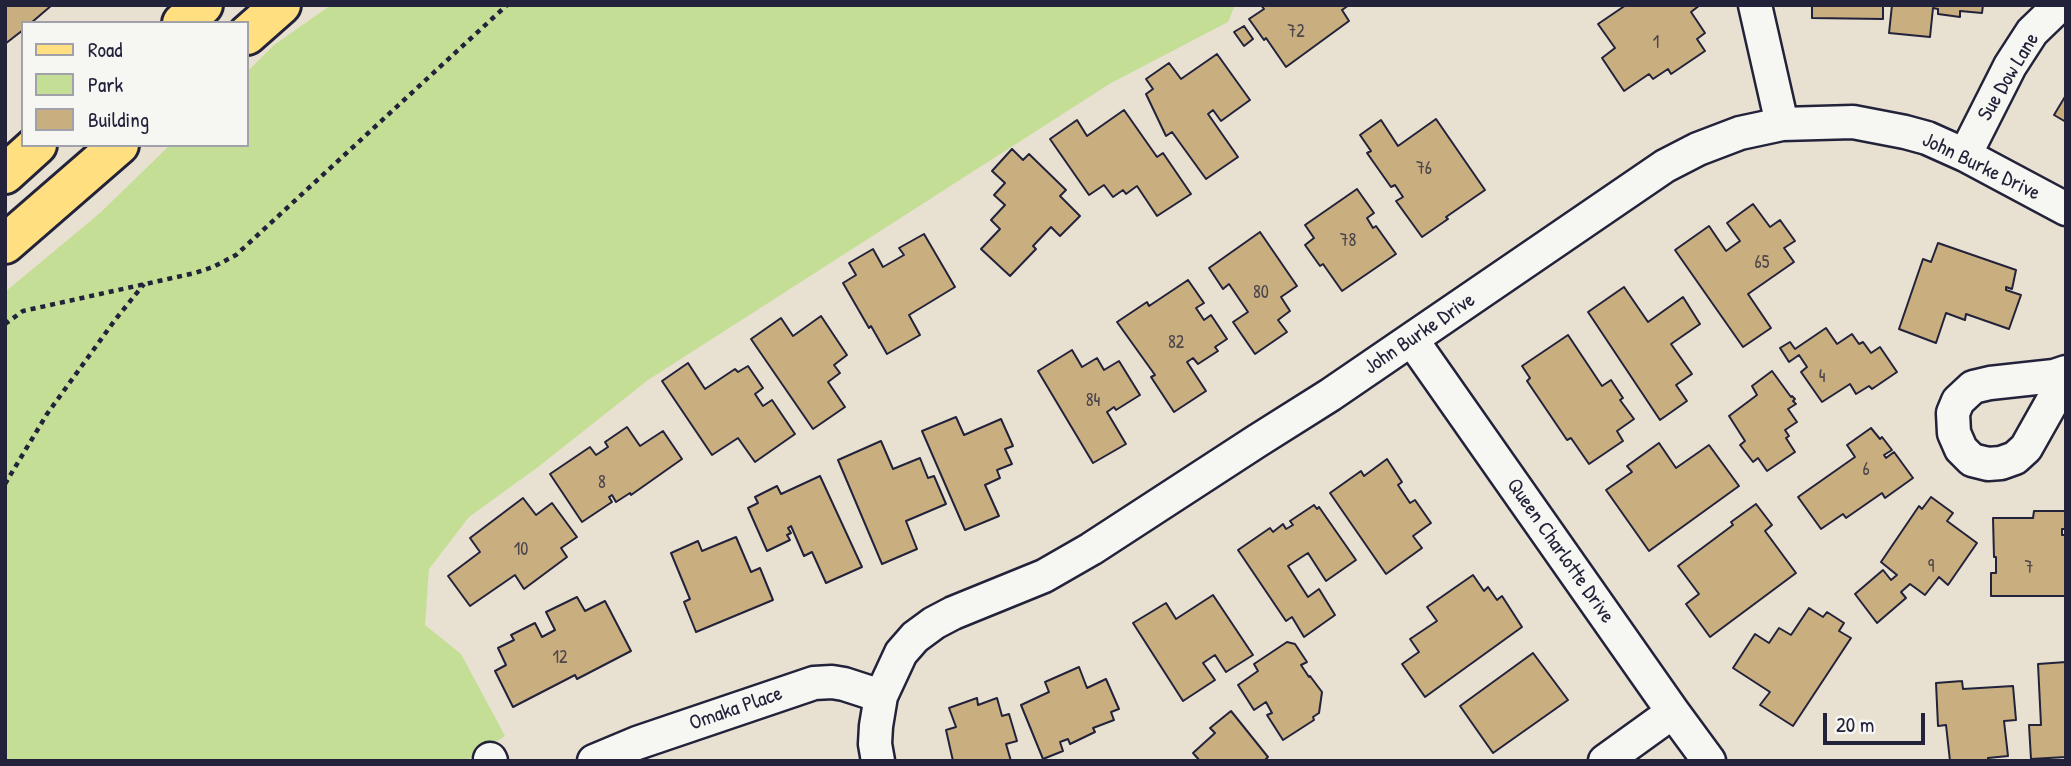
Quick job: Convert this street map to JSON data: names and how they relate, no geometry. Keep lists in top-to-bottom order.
{
  "streets": {
    "street": [
      "Sue Dow Lane",
      "John Burke Drive",
      "Queen Charlotte Drive",
      "Omaka Place"
    ]
  },
  "crossings": [
    ["Sue Dow Lane", "John Burke Drive"],
    ["John Burke Drive", "Queen Charlotte Drive"],
    ["John Burke Drive", "Omaka Place"]
  ],
  "house_numbers": [
    "72",
    "1",
    "76",
    "78",
    "65",
    "80",
    "82",
    "4",
    "84",
    "6",
    "8",
    "10",
    "9",
    "7",
    "12"
  ],
  "legend": ["Road", "Park", "Building"],
  "scale_bar": "20 m"
}
